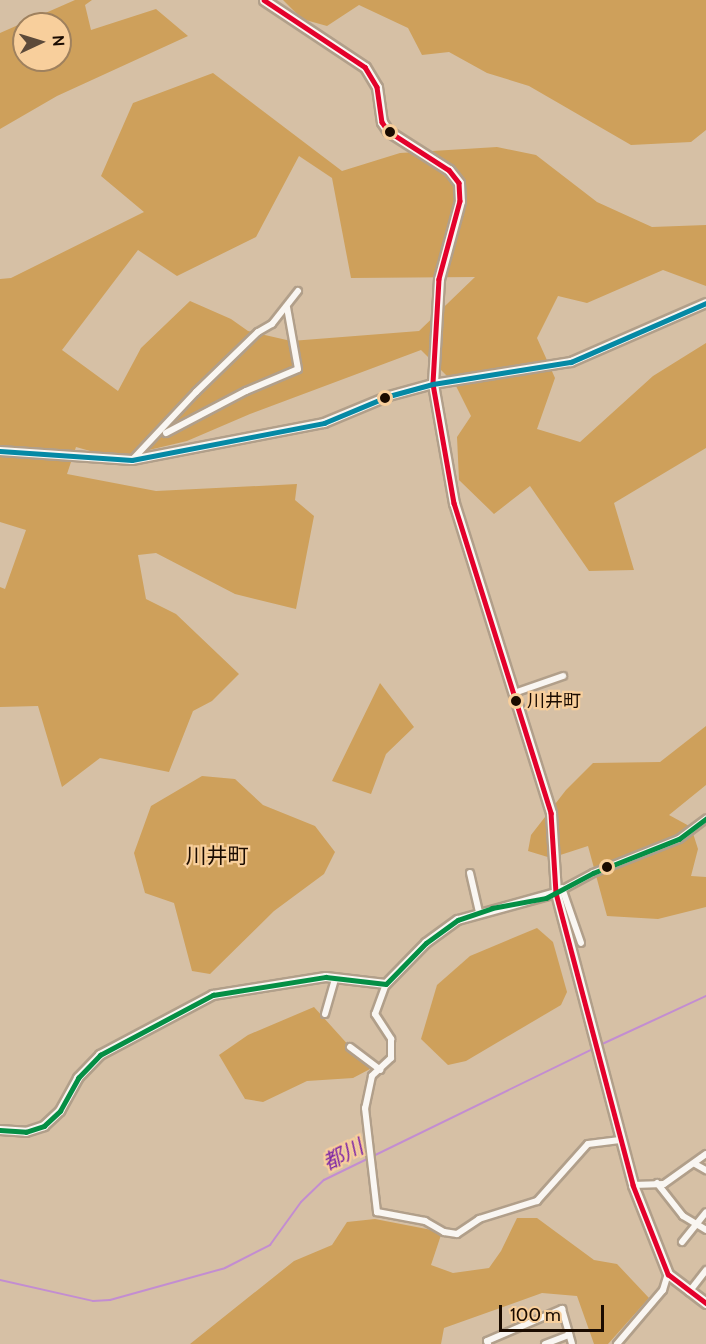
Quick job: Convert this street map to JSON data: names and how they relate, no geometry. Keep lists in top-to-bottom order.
{
  "districts": ["川井町"],
  "water": ["都川"],
  "places": ["川井町"],
  "scale_bar": "100 m",
  "north": "right"
}
